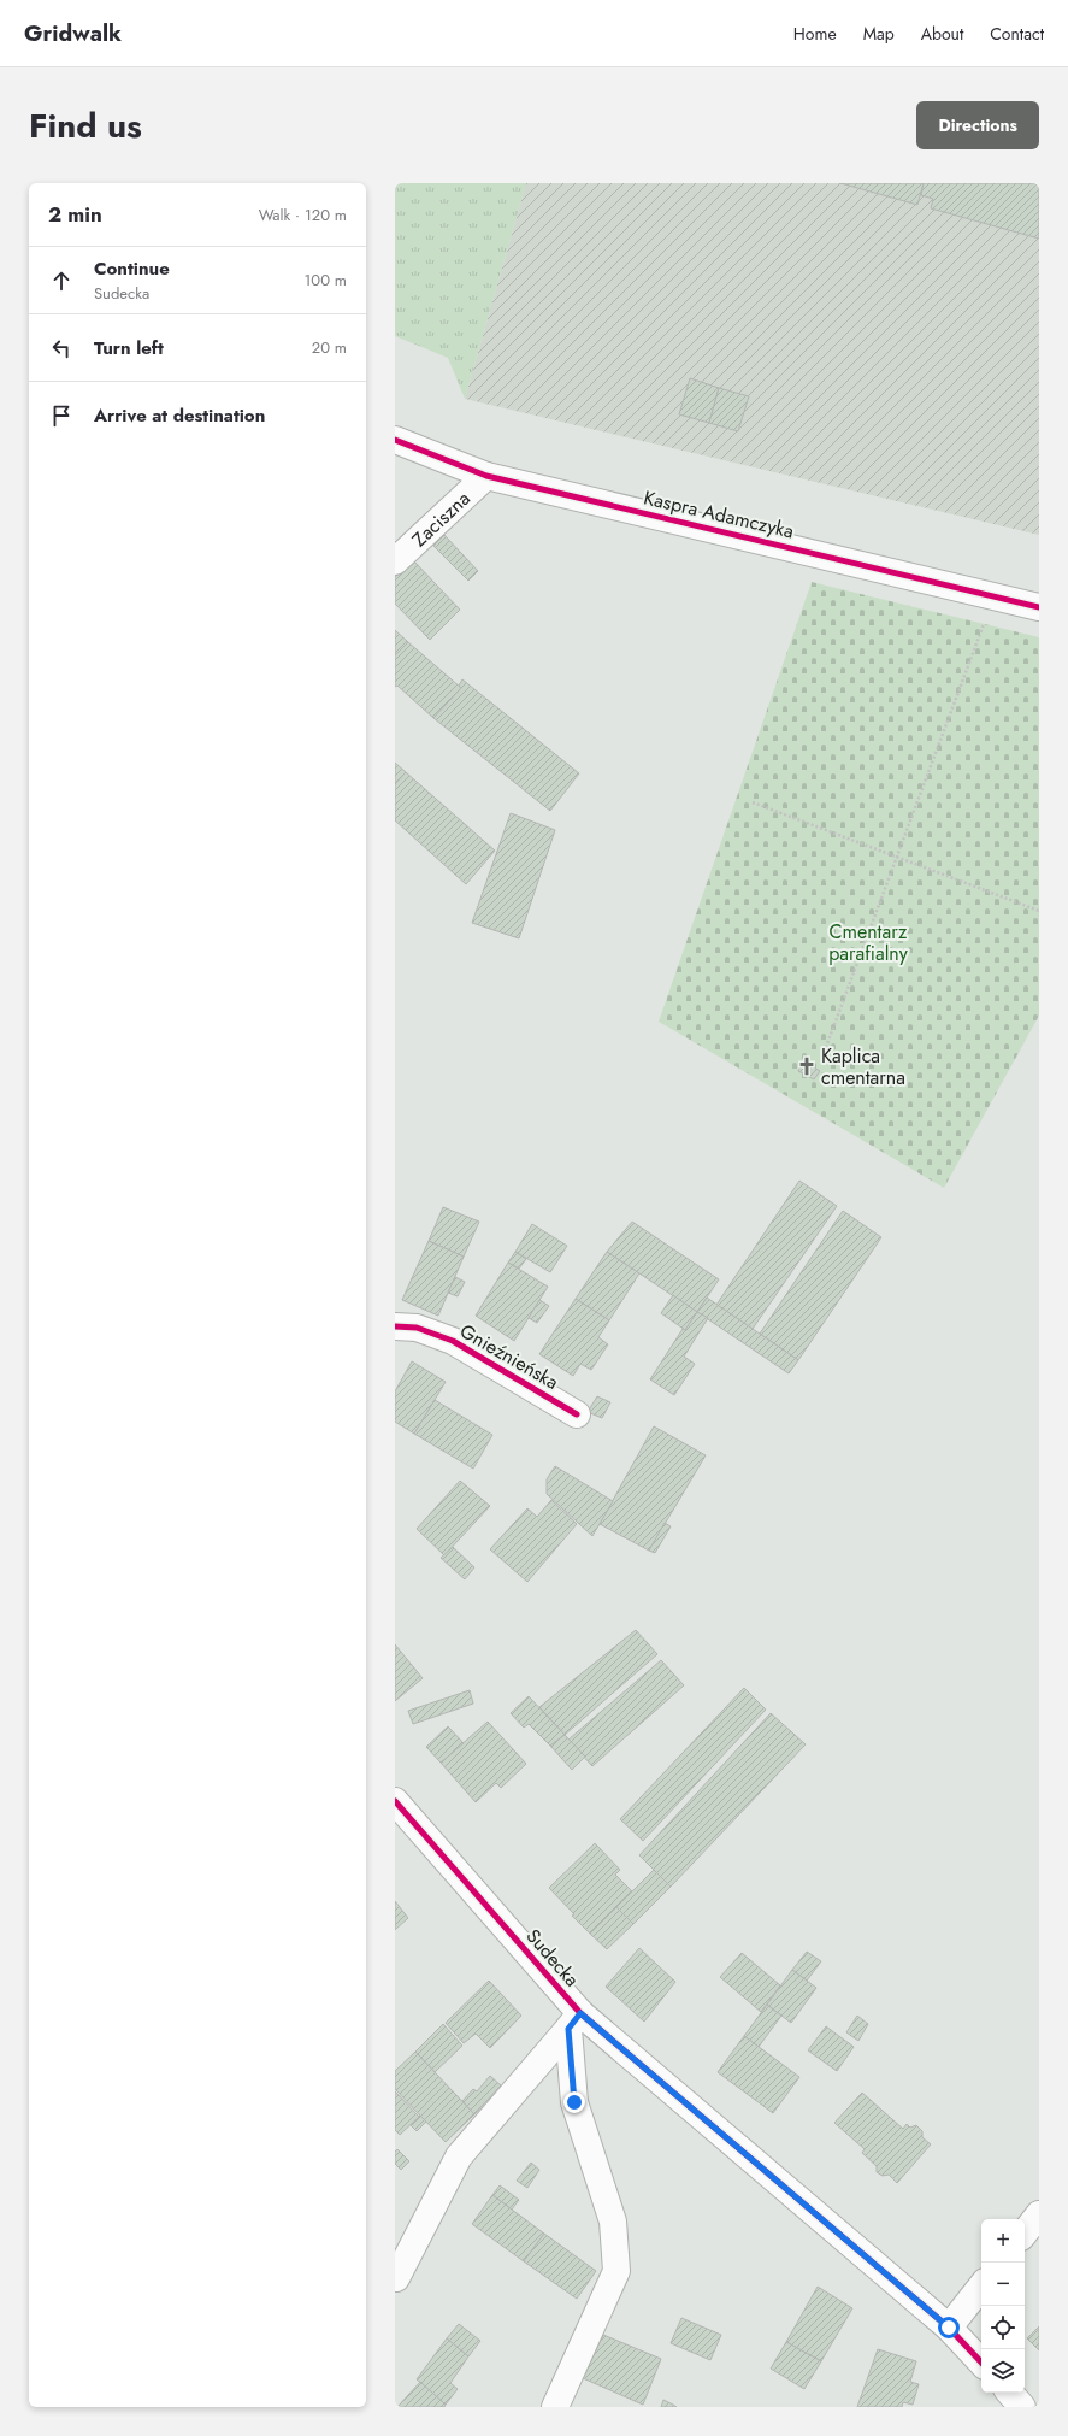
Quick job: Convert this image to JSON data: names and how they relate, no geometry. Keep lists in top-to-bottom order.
{
  "streets": {
    "street": [
      "Kaspra Adamczyka",
      "Zaciszna",
      "Gnieźnieńska",
      "Sudecka"
    ]
  },
  "crossings": [
    ["Kaspra Adamczyka", "Zaciszna"]
  ],
  "parks": ["Cmentarz parafialny"],
  "places": {
    "church": ["Kaplica cmentarna"]
  },
  "page": {
    "header": "Gridwalk",
    "nav": [
      "Home",
      "Map",
      "About",
      "Contact"
    ],
    "title": "Find us",
    "buttons": "Directions",
    "heading": ["2 min", "Walk · 120 m"],
    "list": [
      ["Continue", "Sudecka", "100 m"],
      ["Turn left", "20 m"],
      "Arrive at destination"
    ],
    "map_buttons": ["+", "−"]
  }
}
